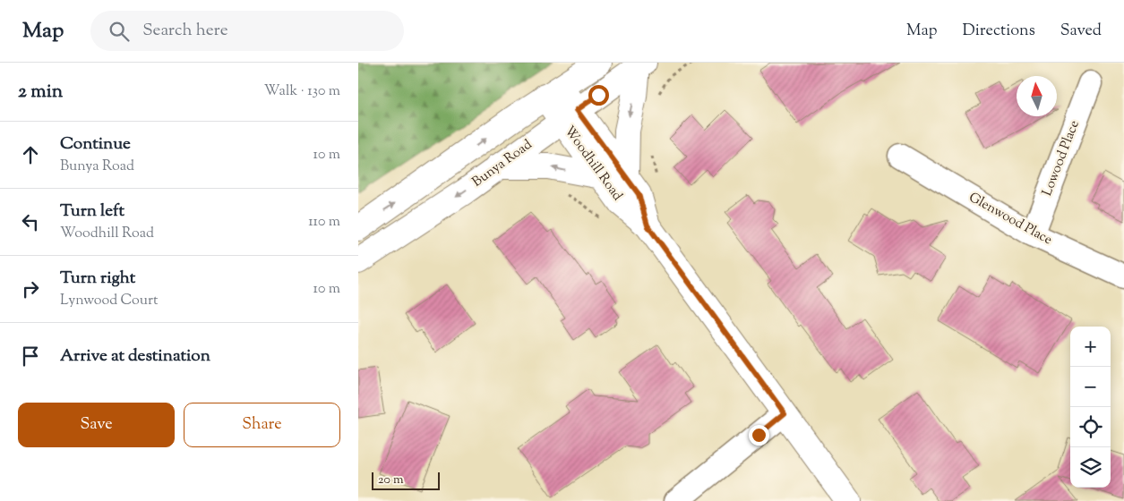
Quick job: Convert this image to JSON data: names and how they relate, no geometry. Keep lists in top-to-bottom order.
{
  "streets": {
    "main road": ["Bunya Road", "Woodhill Road"],
    "street": ["Lowood Place", "Glenwood Place"]
  },
  "crossings": [
    ["Lowood Place", "Glenwood Place"],
    ["Bunya Road", "Woodhill Road"]
  ],
  "scale_bar": "20 m",
  "north": "top",
  "page": {
    "header": "Map",
    "search": "Search here",
    "nav": ["Map", "Directions", "Saved"],
    "heading": ["2 min", "Walk · 130 m"],
    "list": [
      ["Continue", "Bunya Road", "10 m"],
      ["Turn left", "Woodhill Road", "110 m"],
      ["Turn right", "Lynwood Court", "10 m"],
      "Arrive at destination"
    ],
    "map_buttons": ["+", "−"],
    "buttons": ["Save", "Share"],
    "scale": "20 m"
  }
}
